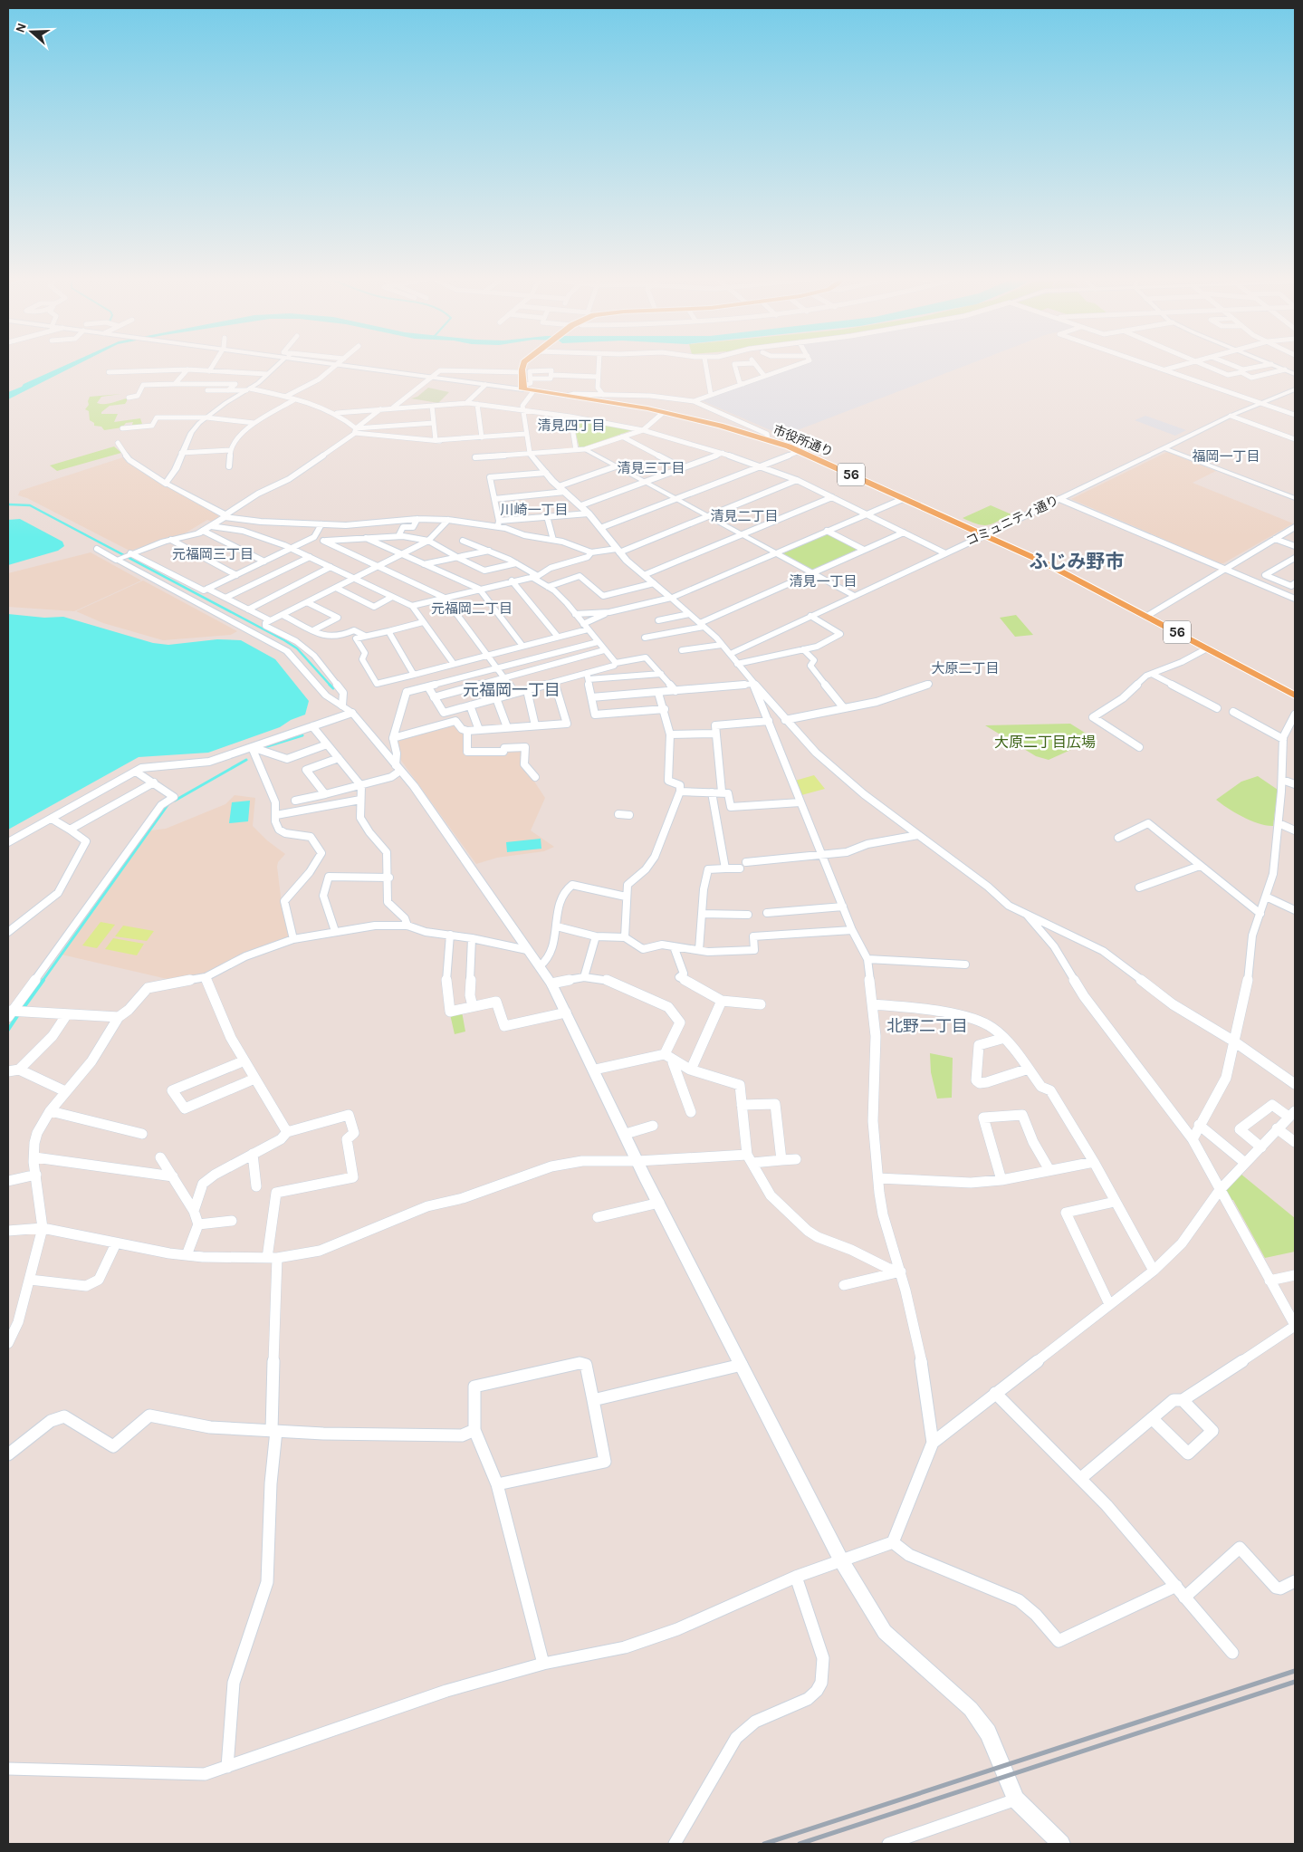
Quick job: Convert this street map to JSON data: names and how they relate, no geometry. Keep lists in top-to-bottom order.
{
  "streets": {
    "main road": ["市役所通り", "56"],
    "street": ["コミュニティ通り"]
  },
  "crossings": [
    ["市役所通り", "56"],
    ["市役所通り", "コミュニティ通り"]
  ],
  "districts": [
    "清見四丁目",
    "福岡一丁目",
    "清見三丁目",
    "川崎一丁目",
    "清見二丁目",
    "元福岡三丁目",
    "ふじみ野市",
    "清見一丁目",
    "元福岡二丁目",
    "大原二丁目",
    "元福岡一丁目",
    "北野二丁目"
  ],
  "parks": ["大原二丁目広場"],
  "north": "left"
}
